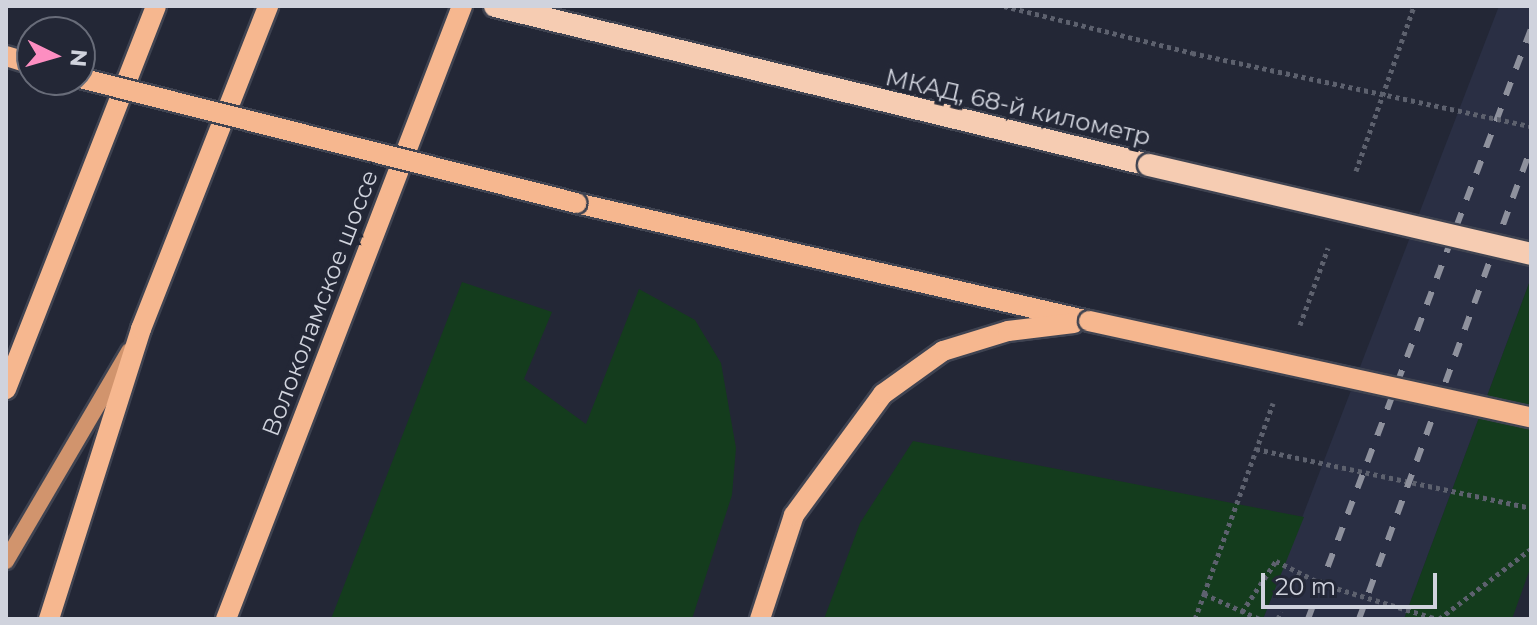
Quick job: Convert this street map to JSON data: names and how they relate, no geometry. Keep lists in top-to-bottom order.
{
  "streets": {
    "highway": ["МКАД, 68-й километр"],
    "main road": ["Волоколамское шоссе"]
  },
  "scale_bar": "20 m",
  "north": "right"
}
